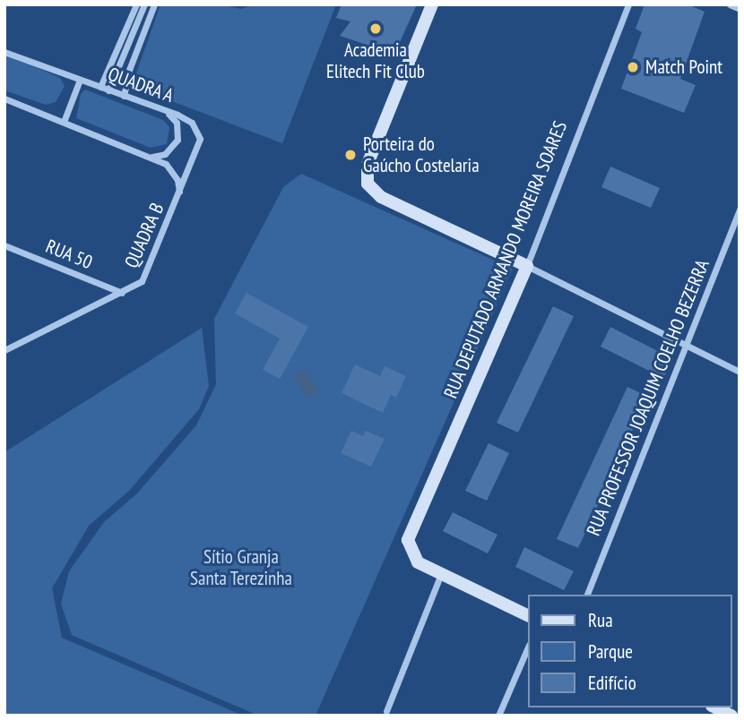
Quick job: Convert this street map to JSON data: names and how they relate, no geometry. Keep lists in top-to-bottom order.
{
  "streets": {
    "street": [
      "QUADRA A",
      "QUADRA B",
      "RUA 50",
      "RUA DEPUTADO ARMANDO MOREIRA SOARES",
      "RUA PROFESSOR JOAQUIM COELHO BEZERRA"
    ]
  },
  "crossings": [
    ["QUADRA A", "QUADRA B"],
    ["QUADRA B", "RUA 50"]
  ],
  "parks": ["Sítio Granja Santa Terezinha"],
  "places": ["Academia Elitech Fit Club", "Match Point", "Porteira do Gaúcho Costelaria"],
  "legend": ["Rua", "Parque", "Edifício"]
}
